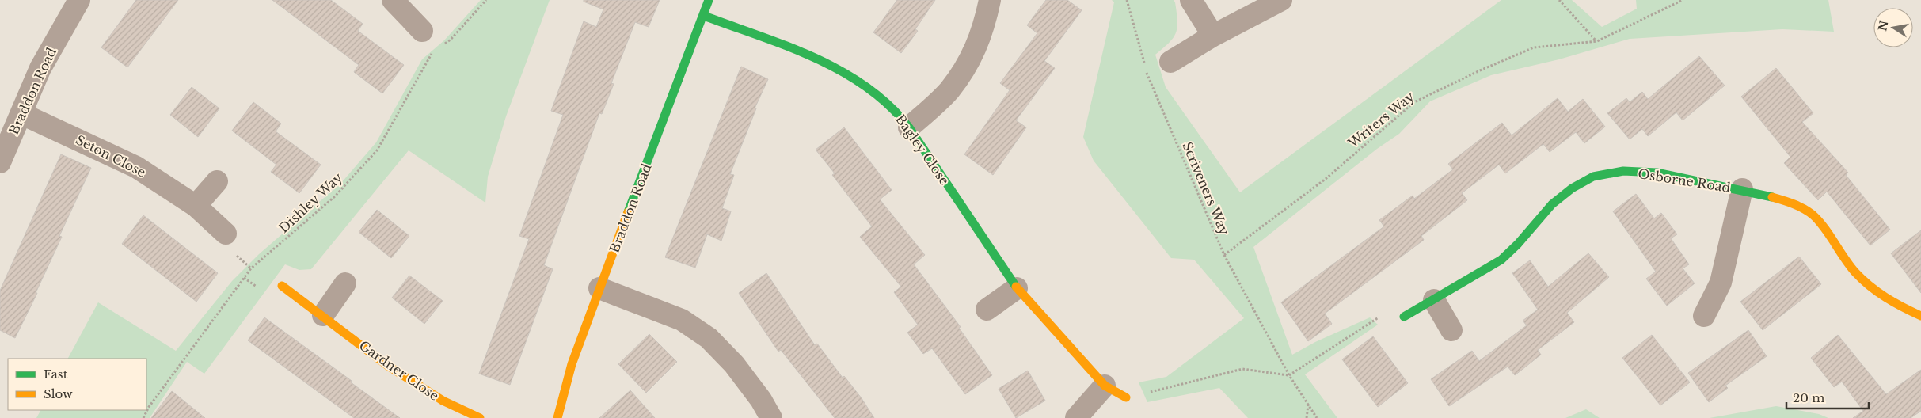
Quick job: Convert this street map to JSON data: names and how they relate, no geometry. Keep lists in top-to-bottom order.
{
  "streets": {
    "street": [
      "Braddon Road",
      "Bagley Close",
      "Seton Close",
      "Osborne Road",
      "Gardner Close"
    ],
    "path": ["Writers Way", "Scriveners Way", "Dishley Way"]
  },
  "crossings": [
    ["Braddon Road", "Bagley Close"],
    ["Braddon Road", "Seton Close"],
    ["Writers Way", "Scriveners Way"]
  ],
  "legend": ["Fast", "Slow"],
  "scale_bar": "20 m",
  "north": "left"
}
